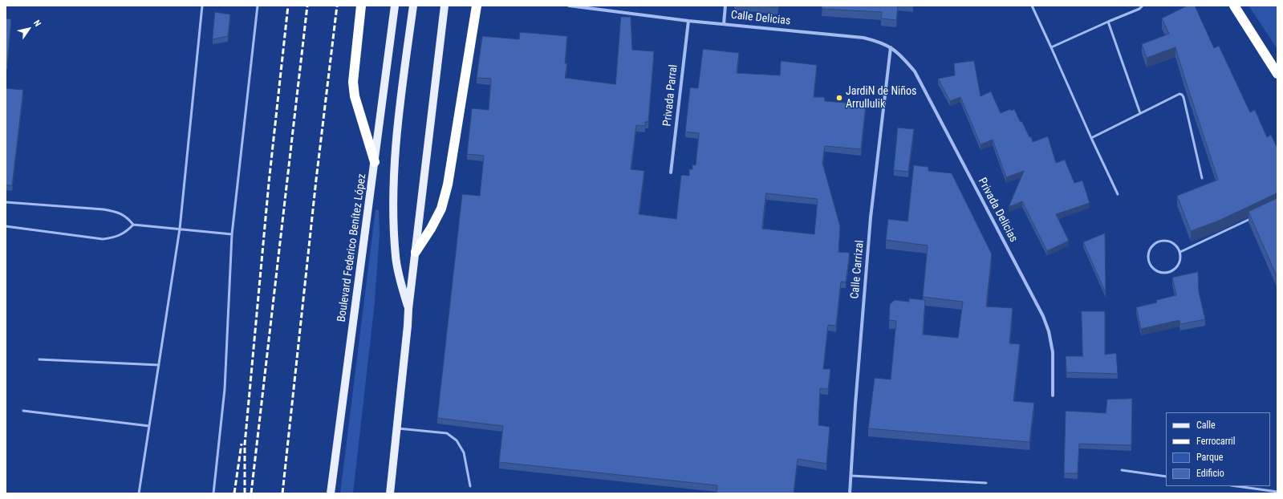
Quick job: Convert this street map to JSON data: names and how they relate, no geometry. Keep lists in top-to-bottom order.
{
  "streets": {
    "main road": ["Boulevard Federico Benítez López"],
    "street": [
      "Calle Delicias",
      "Privada Parral",
      "Privada Delicias",
      "Calle Carrizal"
    ]
  },
  "crossings": [
    ["Calle Delicias", "Privada Parral"],
    ["Calle Delicias", "Privada Delicias"],
    ["Calle Delicias", "Calle Carrizal"],
    ["Privada Delicias", "Calle Carrizal"]
  ],
  "places": ["JardiN de Niños Arrullulik"],
  "legend": [
    "Calle",
    "Ferrocarril",
    "Parque",
    "Edificio"
  ],
  "north": "top right"
}
